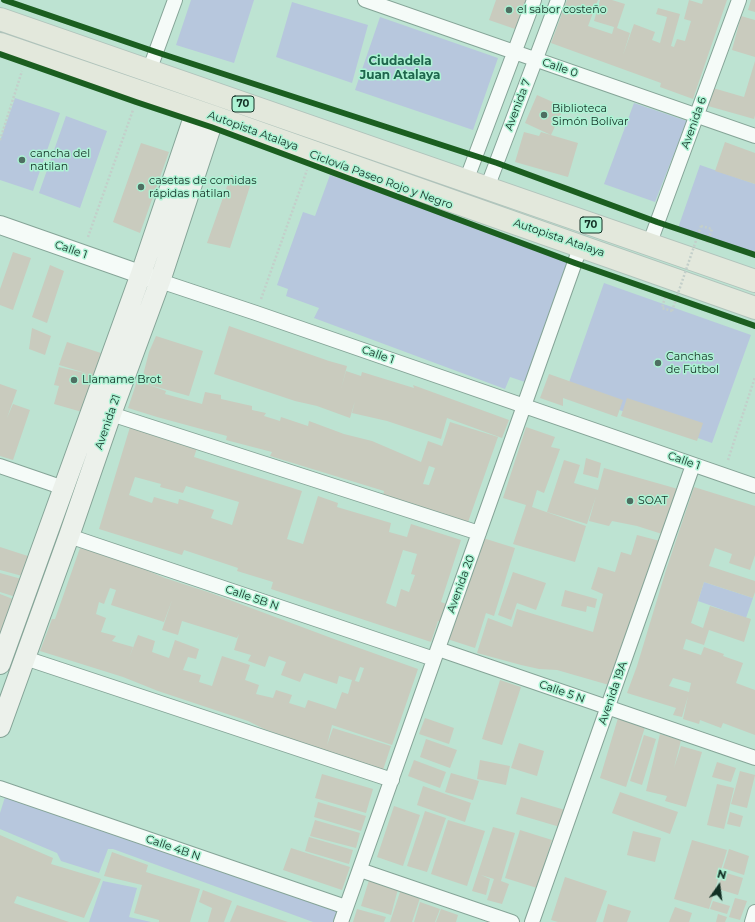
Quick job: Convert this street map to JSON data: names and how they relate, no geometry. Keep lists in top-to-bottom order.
{
  "streets": {
    "main road": ["70", "Autopista Atalaya", "Avenida 21"],
    "street": [
      "Calle 0",
      "Avenida 7",
      "Avenida 6",
      "Calle 1",
      "Avenida 20",
      "Calle 5B N",
      "Calle 5 N",
      "Avenida 19A",
      "Calle 4B N"
    ],
    "cycle path": ["Ciclovía Paseo Rojo y Negro"]
  },
  "crossings": [
    ["Calle 0", "Avenida 7"],
    ["Calle 0", "Avenida 6"],
    ["Avenida 7", "Autopista Atalaya"],
    ["Avenida 6", "Autopista Atalaya"],
    ["Autopista Atalaya", "Avenida 21"],
    ["Autopista Atalaya", "Avenida 20"],
    ["Calle 1", "Avenida 21"],
    ["Calle 1", "Avenida 20"],
    ["Calle 1", "Avenida 19A"],
    ["Avenida 21", "Calle 5B N"],
    ["Avenida 20", "Calle 5B N"],
    ["Avenida 20", "Calle 5 N"],
    ["Avenida 20", "Calle 4B N"],
    ["Calle 5B N", "Calle 5 N"],
    ["Calle 5 N", "Avenida 19A"]
  ],
  "districts": ["Ciudadela Juan Atalaya"],
  "places": [
    "el sabor costeño",
    "Biblioteca Simón Bolívar",
    "cancha del natilan",
    "casetas de comidas rápidas natilan",
    "Canchas de Fútbol",
    "Llamame Brot",
    "SOAT"
  ],
  "north": "top"
}
